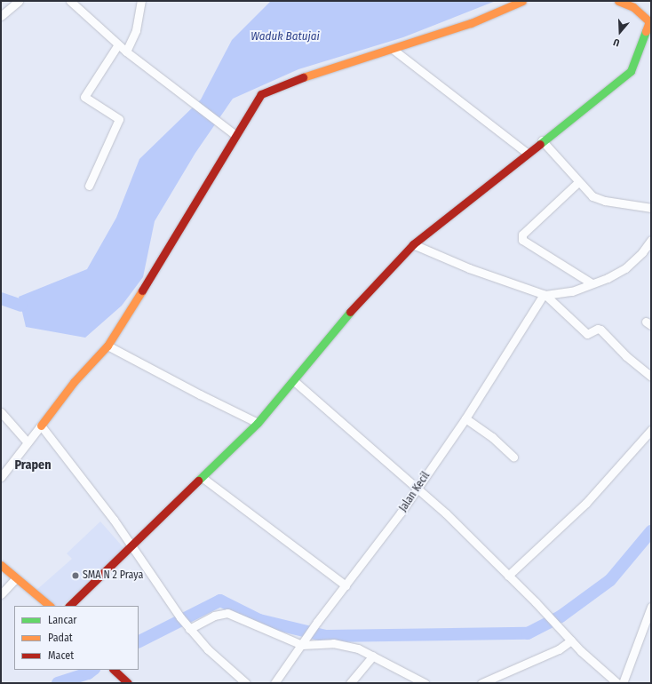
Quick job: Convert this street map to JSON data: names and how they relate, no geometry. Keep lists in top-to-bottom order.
{
  "streets": {
    "street": ["Jalan Kecil"]
  },
  "districts": ["Prapen"],
  "water": ["Waduk Batujai"],
  "places": ["SMA N 2 Praya"],
  "legend": ["Lancar", "Padat", "Macet"],
  "north": "bottom"
}
